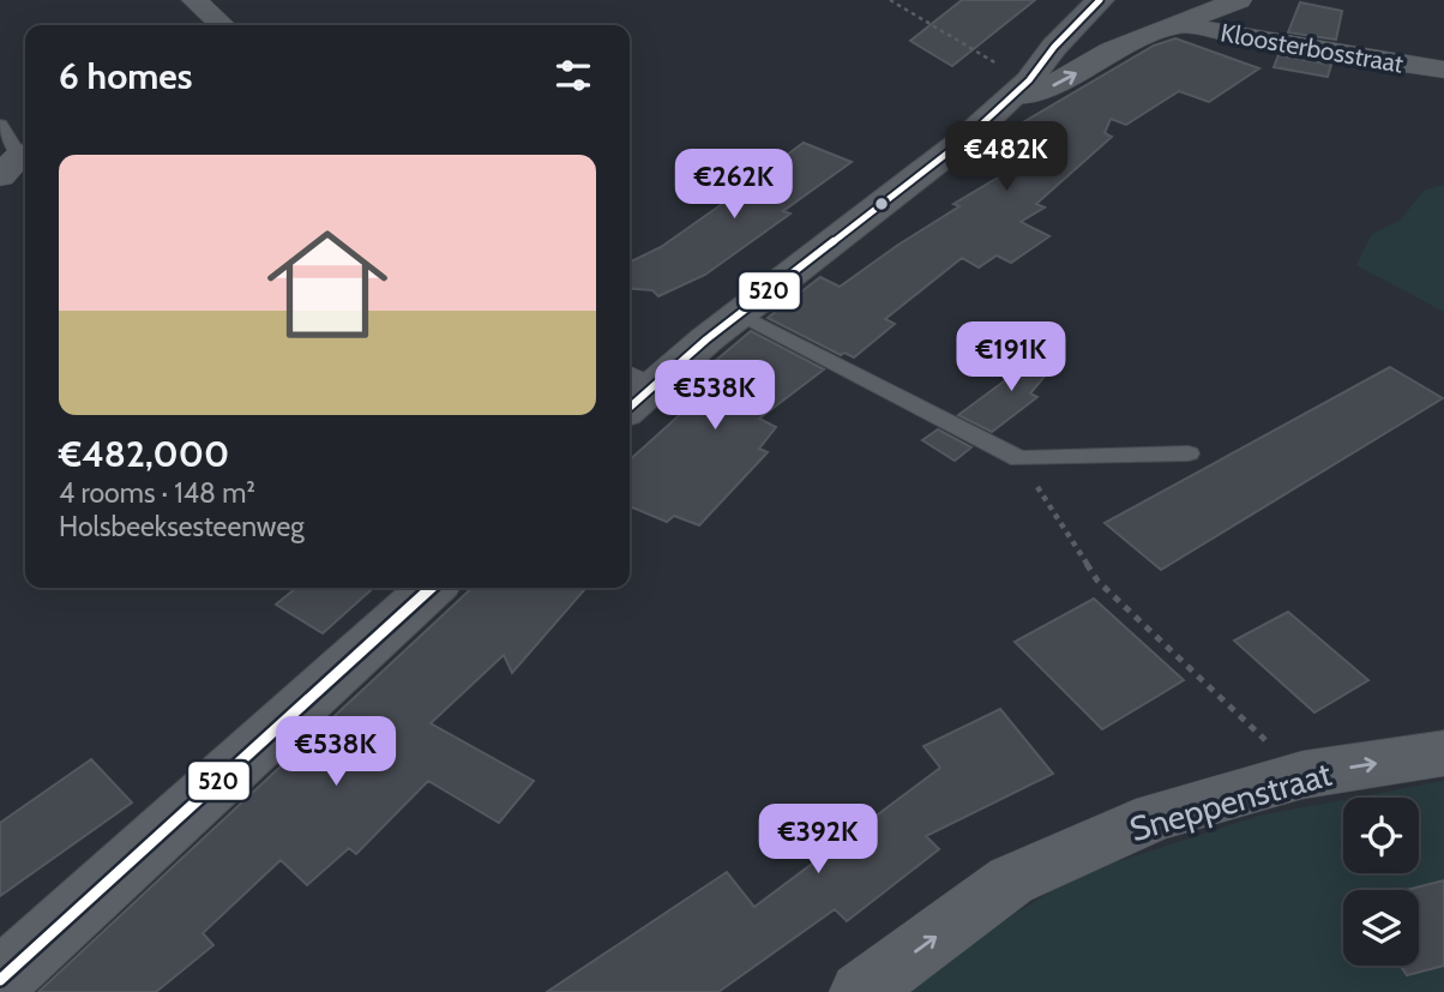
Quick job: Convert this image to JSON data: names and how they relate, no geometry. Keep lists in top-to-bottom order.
{
  "streets": {
    "street": ["Kloosterbosstraat", "Sneppenstraat"]
  },
  "one_way": ["Sneppenstraat"],
  "lines": ["transit line 520"],
  "page": {
    "heading": "6 homes",
    "price": [
      "€482K",
      "€262K",
      "€191K",
      "€538K",
      "€538K",
      "€392K"
    ],
    "list": [
      {
        "name": "€482,000",
        "note": "4 rooms · 148 m² · Holsbeeksesteenweg"
      }
    ]
  }
}
